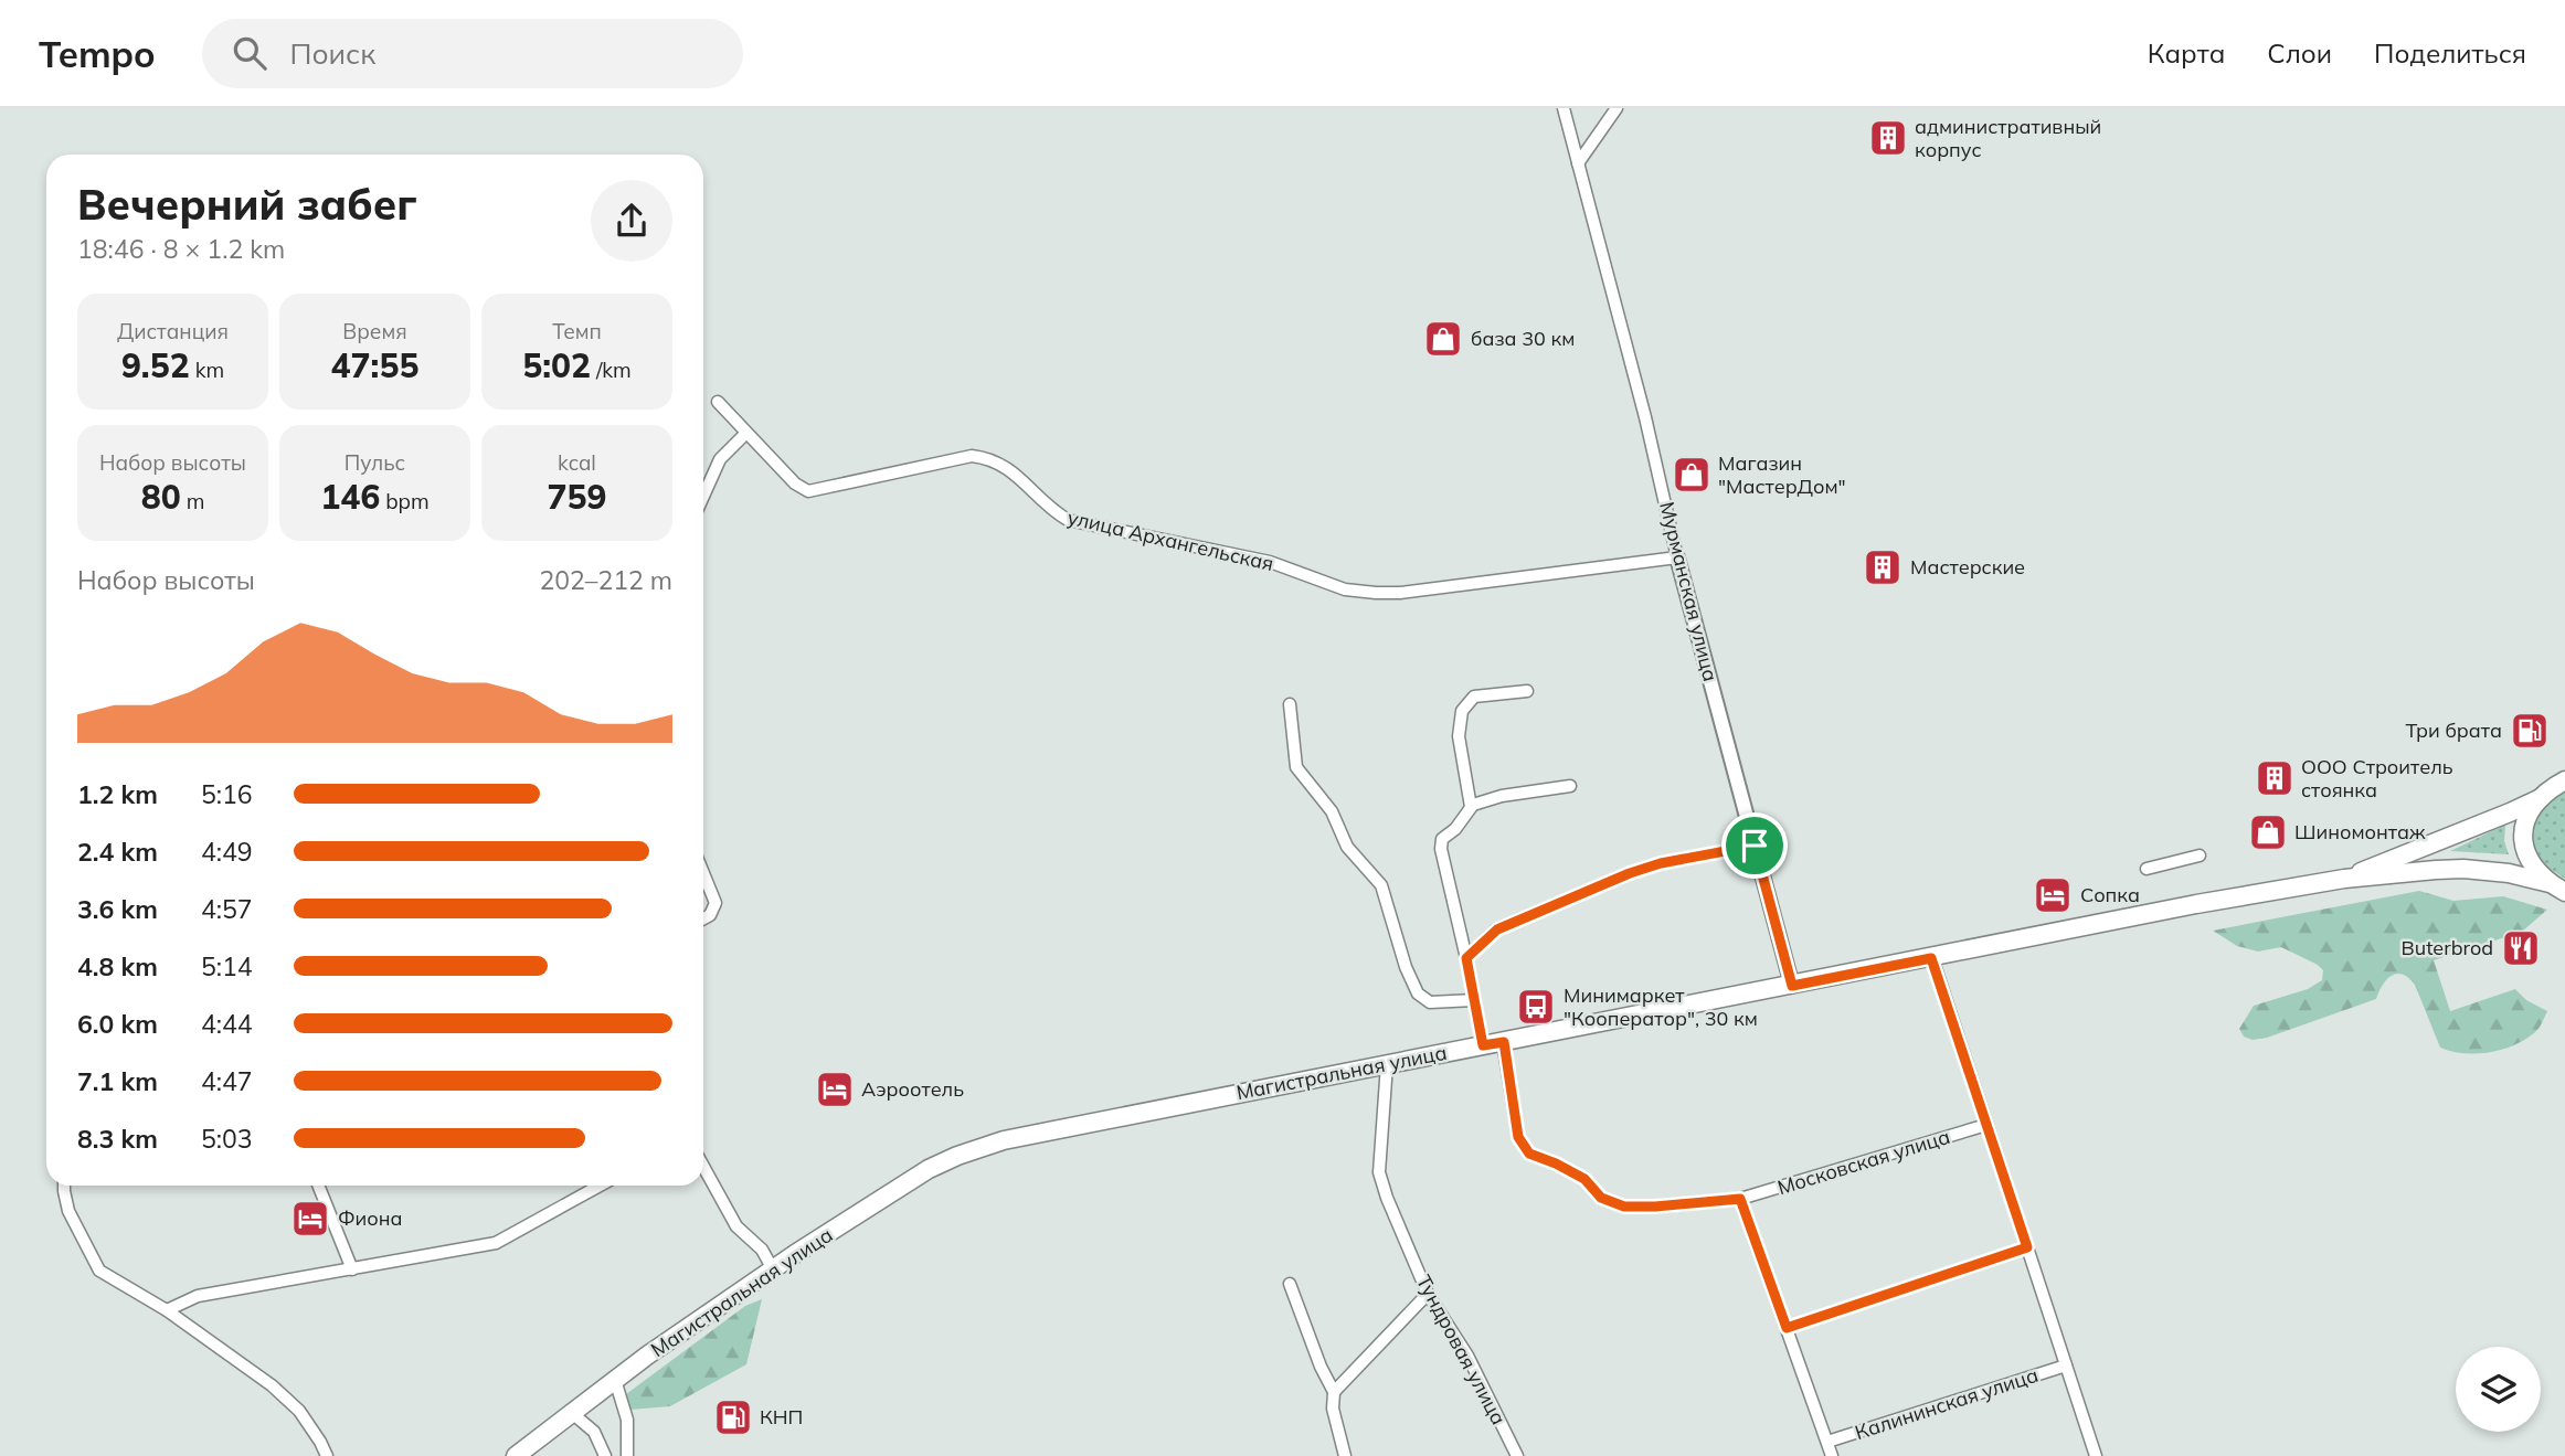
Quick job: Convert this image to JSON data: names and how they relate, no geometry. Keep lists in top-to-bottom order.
{
  "streets": {
    "main road": ["Магистральная улица"],
    "street": [
      "улица Архангельская",
      "Мурманская улица",
      "Московская улица",
      "Тундровая улица",
      "Калининская улица"
    ]
  },
  "crossings": [
    ["улица Архангельская", "Мурманская улица"],
    ["Мурманская улица", "Магистральная улица"],
    ["Магистральная улица", "Московская улица"],
    ["Магистральная улица", "Тундровая улица"]
  ],
  "places": {
    "building": ["административный корпус", "Мастерские", "ООО Строитель стоянка"],
    "shop": ["база 30 км", "Магазин \"МастерДом\"", "Шиномонтаж"],
    "fuel station": ["Три брата", "КНП"],
    "hotel": ["Сопка", "Аэроотель", "Фиона"],
    "restaurant": ["Buterbrod"],
    "bus stop": ["Минимаркет \"Кооператор\", 30 км"]
  },
  "page": {
    "header": "Tempo",
    "search": "Поиск",
    "nav": ["Карта", "Слои", "Поделиться"],
    "heading": ["Вечерний забег", "18:46 · 8 × 1.2 km"],
    "stats": [
      ["Дистанция", "9.52 km"],
      ["Время", "47:55"],
      ["Темп", "5:02 /km"],
      ["Набор высоты", "80 m"],
      ["Пульс", "146 bpm"],
      ["kcal", "759"]
    ],
    "chart": ["Набор высоты", "202–212 m"],
    "list": [
      {
        "name": "1.2 km",
        "note": "5:16"
      },
      {
        "name": "2.4 km",
        "note": "4:49"
      },
      {
        "name": "3.6 km",
        "note": "4:57"
      },
      {
        "name": "4.8 km",
        "note": "5:14"
      },
      {
        "name": "6.0 km",
        "note": "4:44"
      },
      {
        "name": "7.1 km",
        "note": "4:47"
      },
      {
        "name": "8.3 km",
        "note": "5:03"
      }
    ]
  }
}
